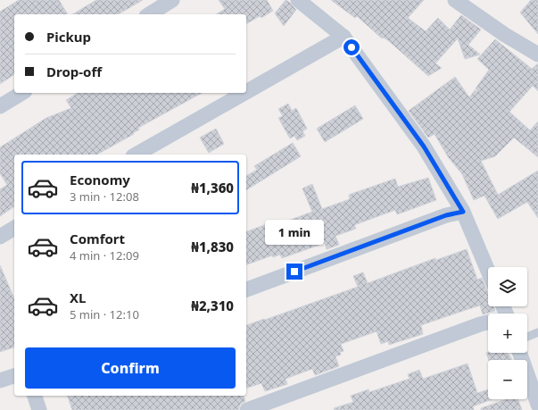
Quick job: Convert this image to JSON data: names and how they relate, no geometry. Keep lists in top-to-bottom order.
{
  "page": {
    "banner": ["Pickup", "Drop-off"],
    "list": [
      {
        "name": "Economy",
        "note": "3 min · 12:08",
        "value": "₦1,360"
      },
      {
        "name": "Comfort",
        "note": "4 min · 12:09",
        "value": "₦1,830"
      },
      {
        "name": "XL",
        "note": "5 min · 12:10",
        "value": "₦2,310"
      }
    ],
    "bubble": "1 min",
    "map_buttons": ["+", "−"],
    "buttons": "Confirm"
  }
}
